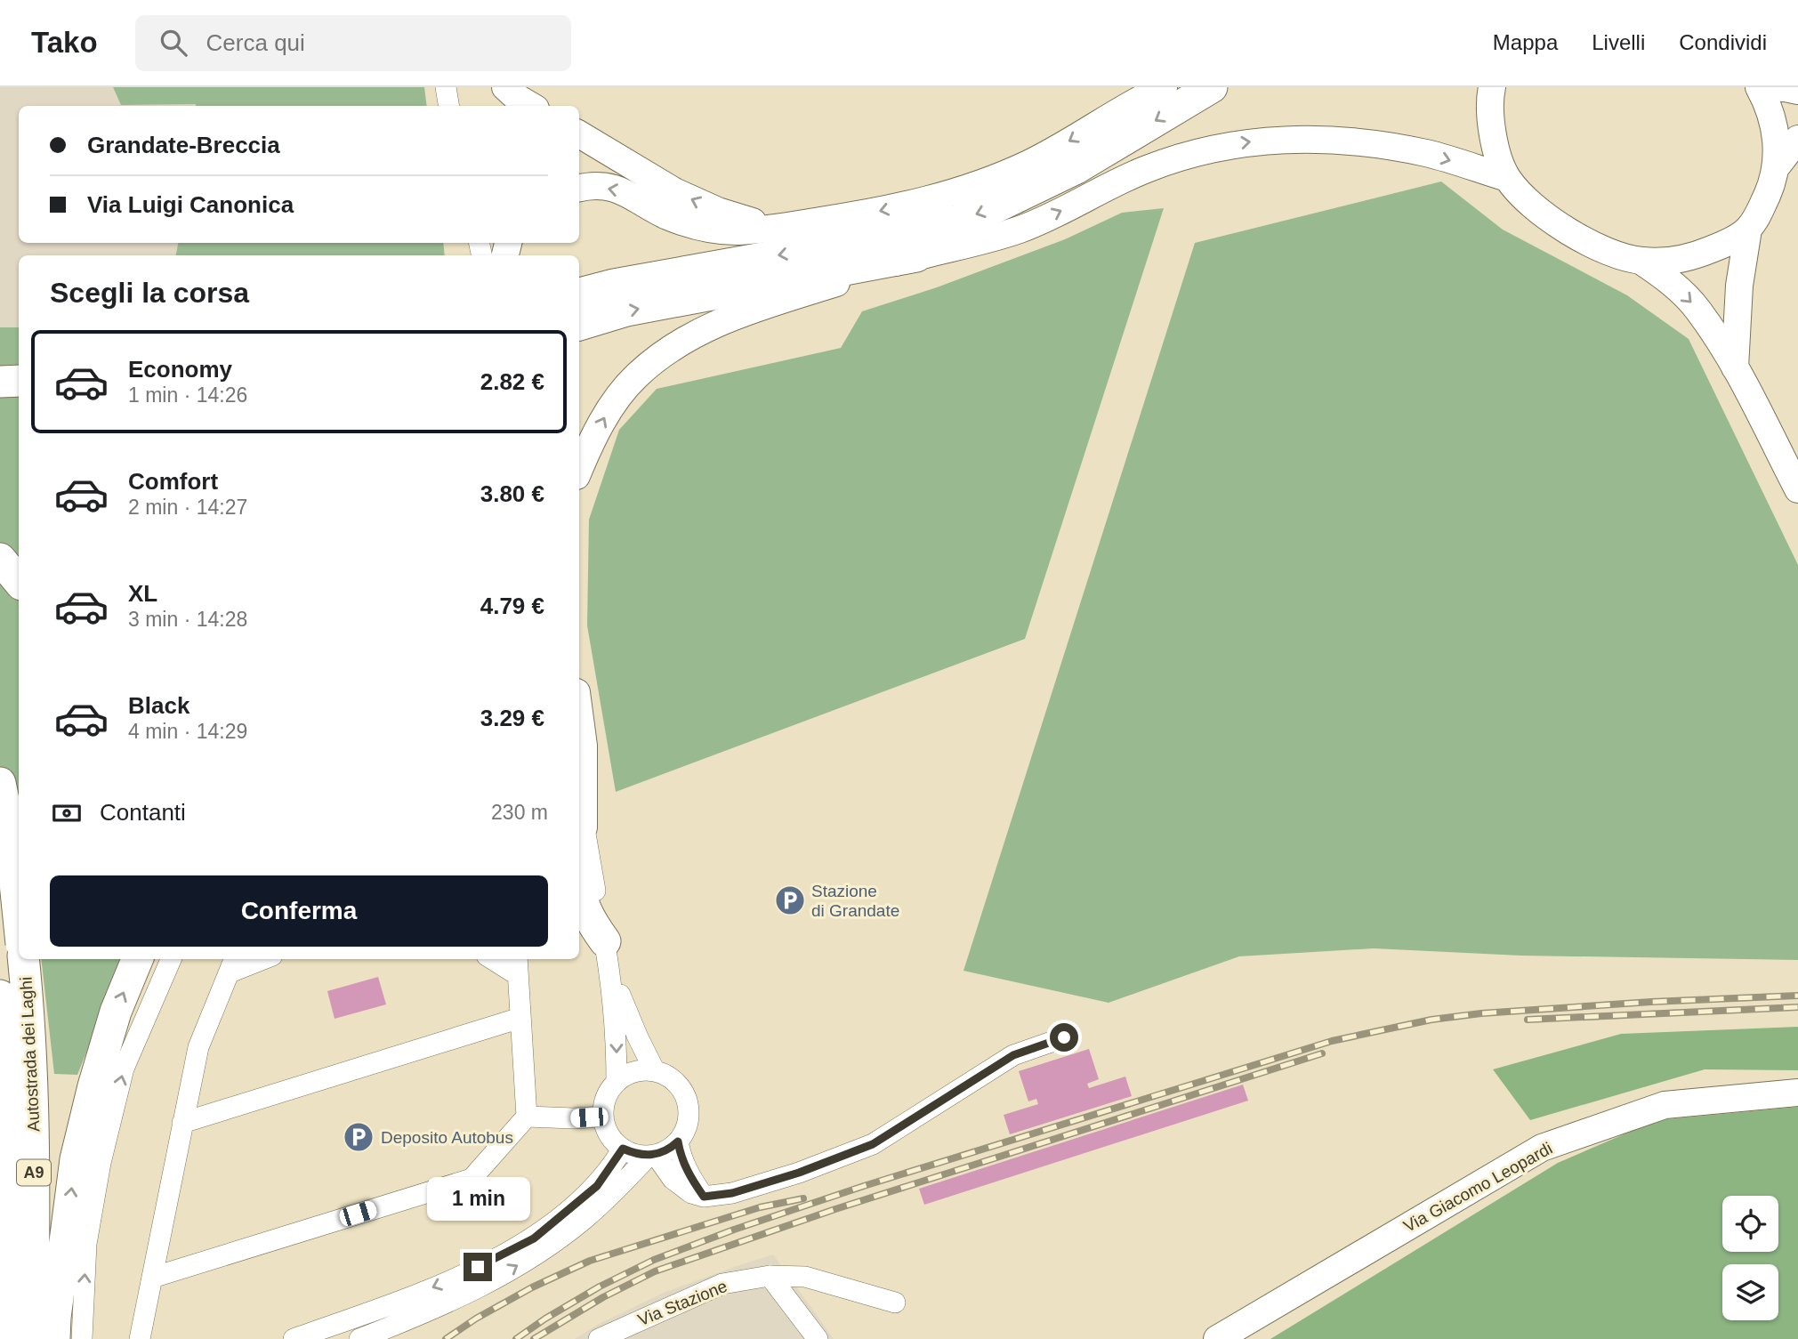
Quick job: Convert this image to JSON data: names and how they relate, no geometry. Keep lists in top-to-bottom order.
{
  "streets": {
    "highway": ["Autostrada dei Laghi", "A9"],
    "main road": ["Via Giacomo Leopardi"],
    "street": ["Via Stazione"]
  },
  "places": {
    "parking": ["Stazione di Grandate", "Deposito Autobus"]
  },
  "page": {
    "header": "Tako",
    "search": "Cerca qui",
    "nav": ["Mappa", "Livelli", "Condividi"],
    "banner": ["Grandate-Breccia", "Via Luigi Canonica"],
    "heading": "Scegli la corsa",
    "list": [
      {
        "name": "Economy",
        "note": "1 min · 14:26",
        "value": "2.82 €"
      },
      {
        "name": "Comfort",
        "note": "2 min · 14:27",
        "value": "3.80 €"
      },
      {
        "name": "XL",
        "note": "3 min · 14:28",
        "value": "4.79 €"
      },
      {
        "name": "Black",
        "note": "4 min · 14:29",
        "value": "3.29 €"
      }
    ],
    "pay": ["Contanti", "230 m"],
    "buttons": "Conferma",
    "bubble": "1 min"
  }
}
